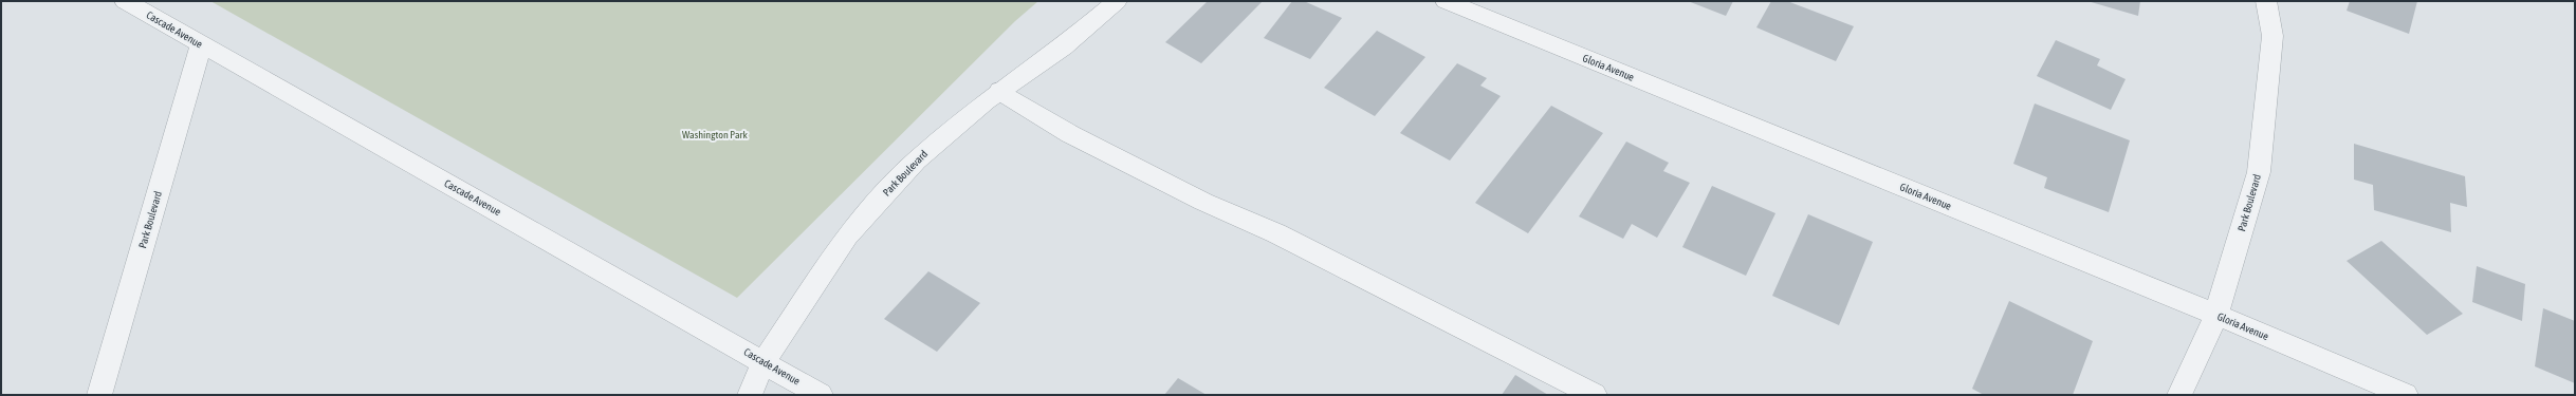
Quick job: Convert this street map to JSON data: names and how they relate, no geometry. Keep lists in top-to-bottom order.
{
  "streets": {
    "street": ["Cascade Avenue", "Gloria Avenue", "Park Boulevard"]
  },
  "crossings": [
    ["Cascade Avenue", "Park Boulevard"],
    ["Gloria Avenue", "Park Boulevard"]
  ],
  "parks": ["Washington Park"]
}
